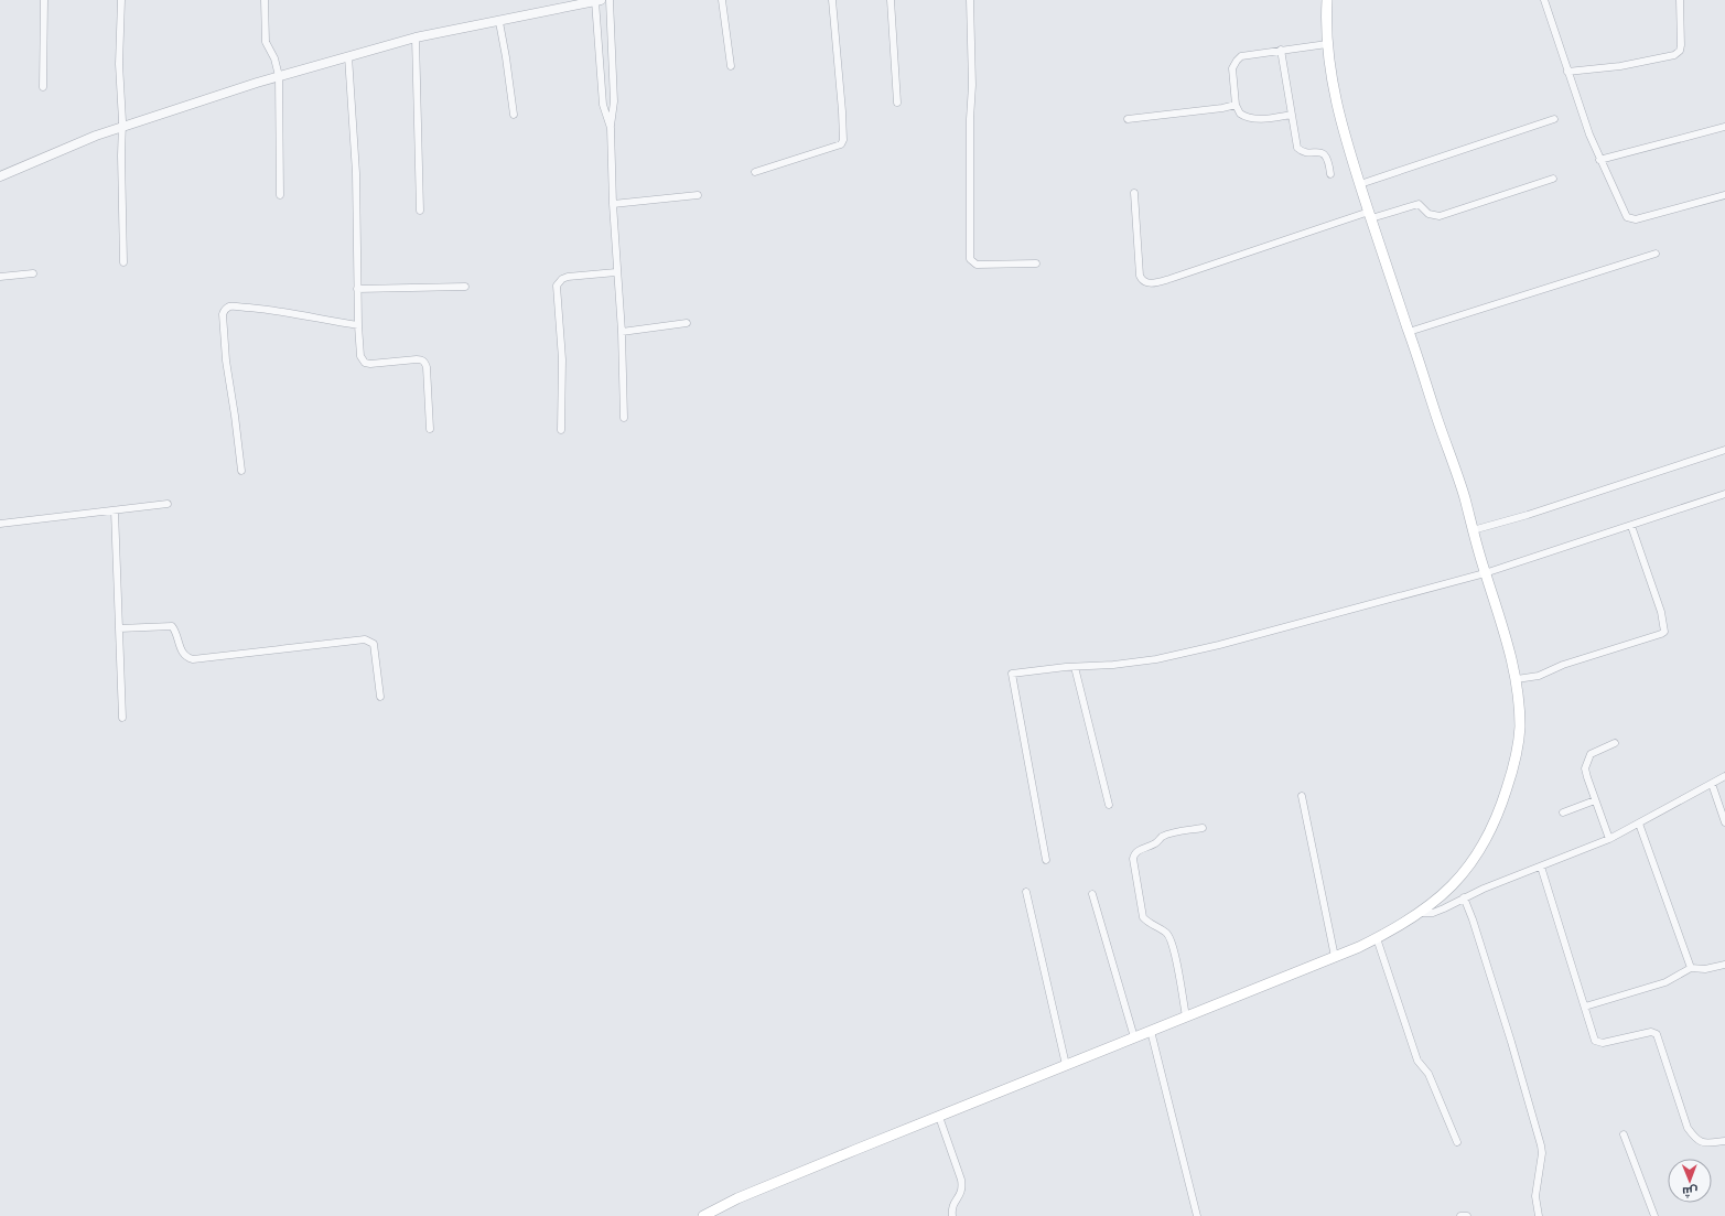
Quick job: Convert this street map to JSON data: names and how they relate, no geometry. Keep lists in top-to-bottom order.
{
  "north": "bottom"
}
